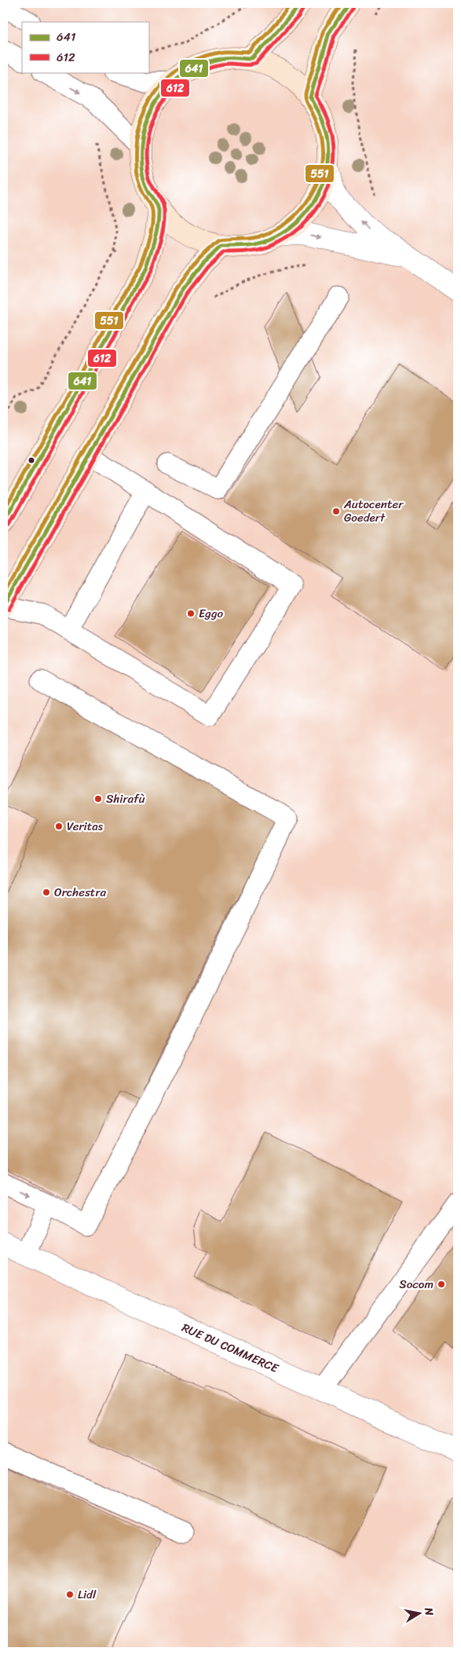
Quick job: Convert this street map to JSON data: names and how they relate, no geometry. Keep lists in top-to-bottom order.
{
  "streets": {
    "street": ["RUE DU COMMERCE"]
  },
  "places": [
    "Autocenter Goedert",
    "Eggo",
    "Shirafù",
    "Veritas",
    "Orchestra",
    "Socom",
    "Lidl"
  ],
  "lines": ["transit line 641", "transit line 551", "transit line 612"],
  "legend": ["641", "612"],
  "north": "right"
}
